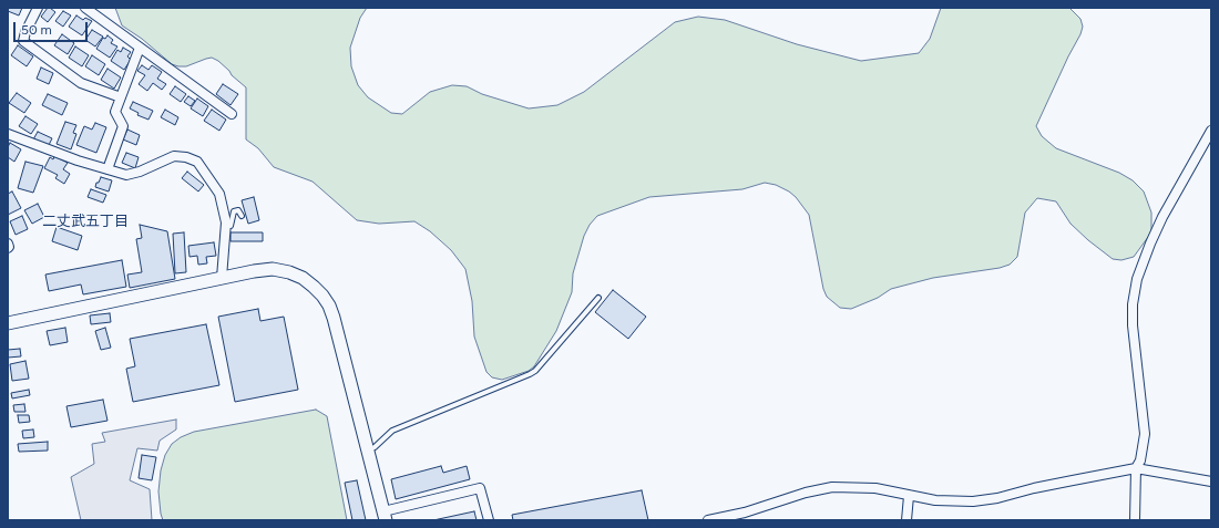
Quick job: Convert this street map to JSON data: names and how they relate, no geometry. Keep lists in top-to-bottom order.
{
  "districts": ["二丈武五丁目"],
  "scale_bar": "50 m"
}
